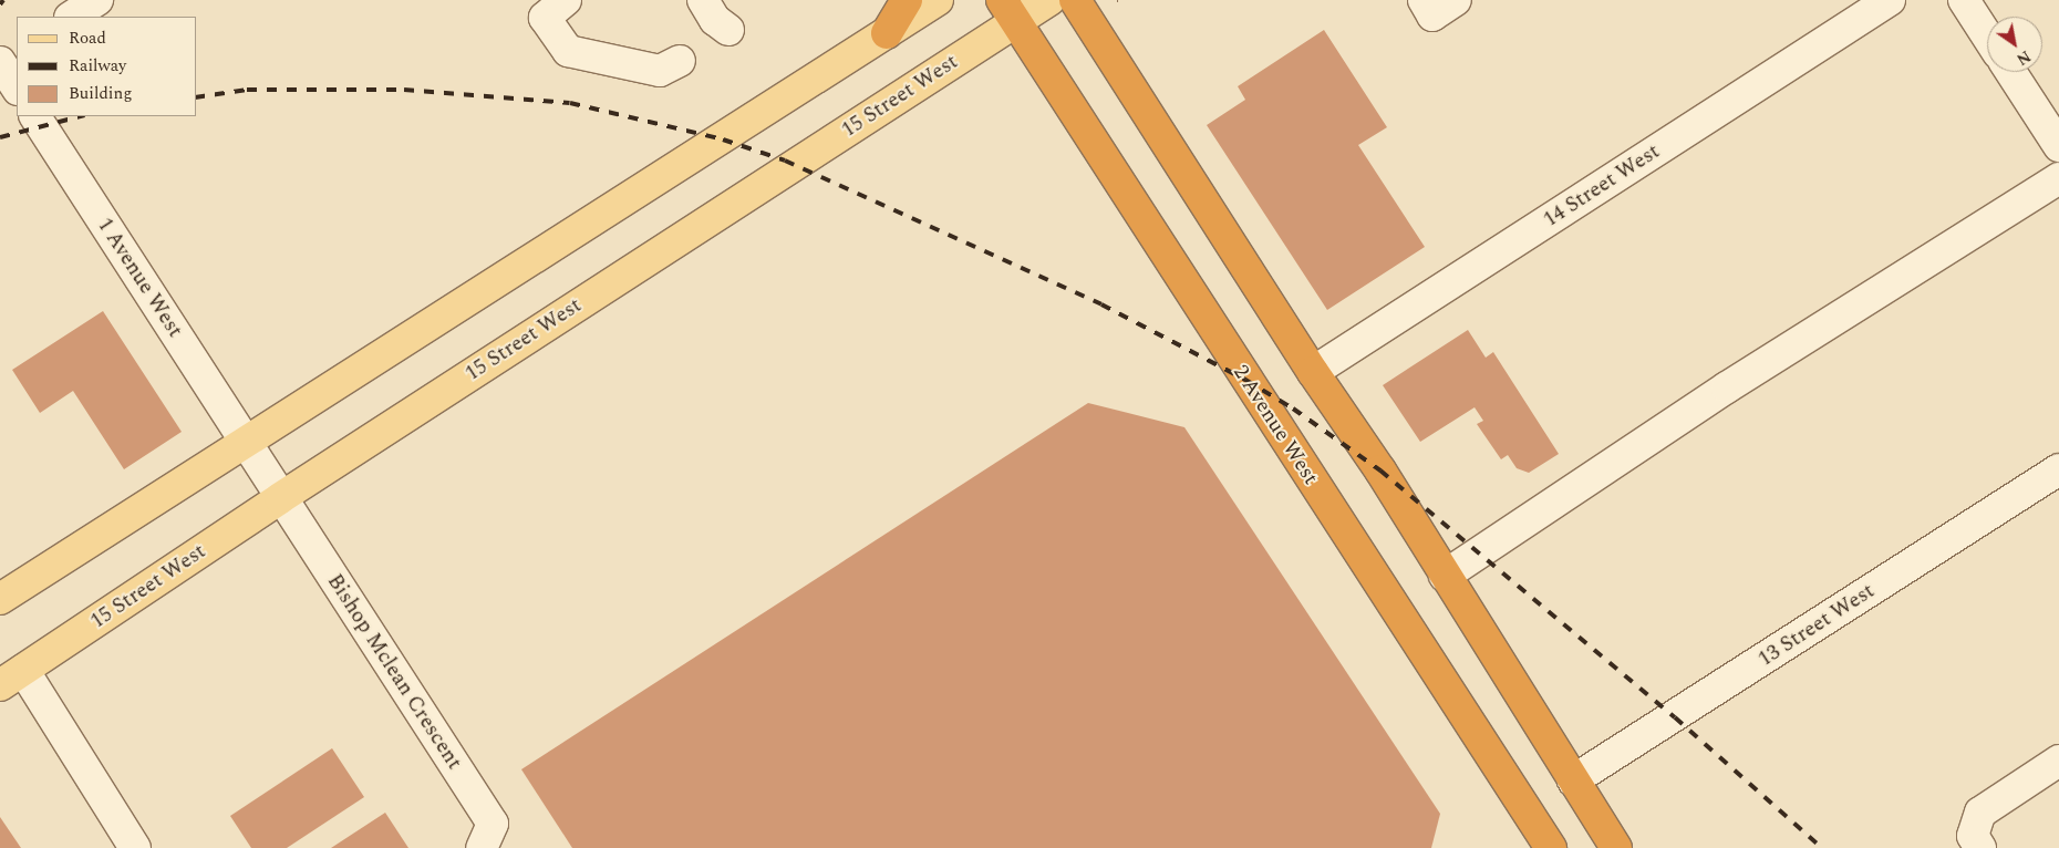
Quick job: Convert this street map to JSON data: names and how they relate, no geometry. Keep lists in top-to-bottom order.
{
  "streets": {
    "highway": ["2 Avenue West"],
    "main road": ["15 Street West"],
    "street": [
      "14 Street West",
      "1 Avenue West",
      "13 Street West",
      "Bishop Mclean Crescent"
    ]
  },
  "crossings": [
    ["15 Street West", "1 Avenue West"],
    ["15 Street West", "2 Avenue West"],
    ["15 Street West", "Bishop Mclean Crescent"],
    ["1 Avenue West", "Bishop Mclean Crescent"]
  ],
  "legend": ["Road", "Railway", "Building"],
  "north": "bottom right"
}
